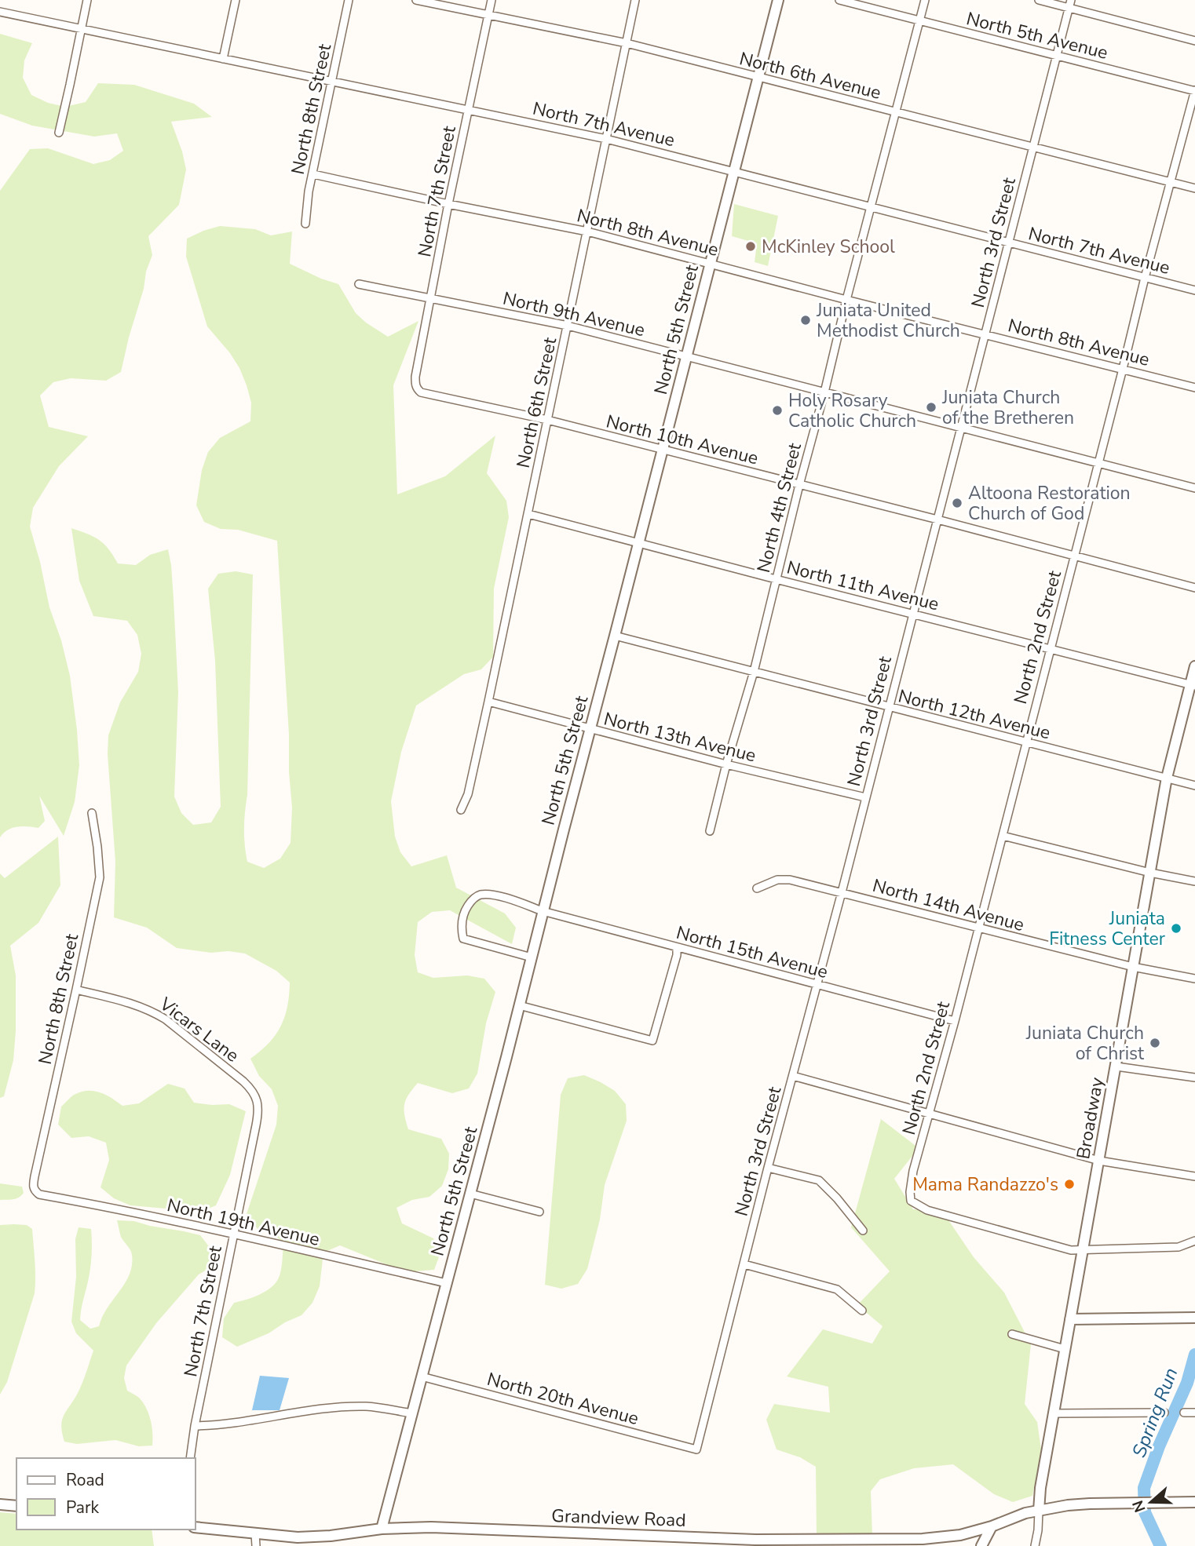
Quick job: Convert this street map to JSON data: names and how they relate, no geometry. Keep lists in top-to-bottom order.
{
  "streets": {
    "street": [
      "North 5th Avenue",
      "North 6th Avenue",
      "North 8th Street",
      "North 7th Avenue",
      "North 7th Street",
      "North 8th Avenue",
      "North 3rd Street",
      "North 9th Avenue",
      "North 5th Street",
      "North 6th Street",
      "North 10th Avenue",
      "North 4th Street",
      "North 11th Avenue",
      "North 2nd Street",
      "North 12th Avenue",
      "North 13th Avenue",
      "North 14th Avenue",
      "North 15th Avenue",
      "Vicars Lane",
      "Broadway",
      "North 19th Avenue",
      "North 20th Avenue",
      "Grandview Road"
    ]
  },
  "crossings": [
    ["North 5th Avenue", "North 3rd Street"],
    ["North 5th Avenue", "North 4th Street"],
    ["North 5th Avenue", "North 2nd Street"],
    ["North 6th Avenue", "North 7th Street"],
    ["North 6th Avenue", "North 3rd Street"],
    ["North 6th Avenue", "North 5th Street"],
    ["North 6th Avenue", "North 6th Street"],
    ["North 6th Avenue", "North 4th Street"],
    ["North 6th Avenue", "North 2nd Street"],
    ["North 8th Street", "North 7th Avenue"],
    ["North 8th Street", "North 8th Avenue"],
    ["North 8th Street", "Vicars Lane"],
    ["North 8th Street", "North 19th Avenue"],
    ["North 7th Avenue", "North 7th Street"],
    ["North 7th Avenue", "North 3rd Street"],
    ["North 7th Avenue", "North 5th Street"],
    ["North 7th Avenue", "North 6th Street"],
    ["North 7th Avenue", "North 4th Street"],
    ["North 7th Avenue", "North 2nd Street"],
    ["North 7th Street", "North 8th Avenue"],
    ["North 7th Street", "North 9th Avenue"],
    ["North 7th Street", "North 10th Avenue"],
    ["North 7th Street", "Vicars Lane"],
    ["North 7th Street", "North 19th Avenue"],
    ["North 8th Avenue", "North 3rd Street"],
    ["North 8th Avenue", "North 5th Street"],
    ["North 8th Avenue", "North 6th Street"],
    ["North 8th Avenue", "North 4th Street"],
    ["North 8th Avenue", "North 2nd Street"],
    ["North 3rd Street", "North 9th Avenue"],
    ["North 3rd Street", "North 10th Avenue"],
    ["North 3rd Street", "North 11th Avenue"],
    ["North 3rd Street", "North 12th Avenue"],
    ["North 3rd Street", "North 13th Avenue"],
    ["North 3rd Street", "North 14th Avenue"],
    ["North 3rd Street", "North 15th Avenue"],
    ["North 3rd Street", "North 20th Avenue"],
    ["North 9th Avenue", "North 5th Street"],
    ["North 9th Avenue", "North 6th Street"],
    ["North 9th Avenue", "North 4th Street"],
    ["North 9th Avenue", "North 2nd Street"],
    ["North 5th Street", "North 10th Avenue"],
    ["North 5th Street", "North 11th Avenue"],
    ["North 5th Street", "North 12th Avenue"],
    ["North 5th Street", "North 13th Avenue"],
    ["North 5th Street", "North 15th Avenue"],
    ["North 5th Street", "North 19th Avenue"],
    ["North 5th Street", "North 20th Avenue"],
    ["North 5th Street", "Grandview Road"],
    ["North 6th Street", "North 10th Avenue"],
    ["North 6th Street", "North 11th Avenue"],
    ["North 6th Street", "North 13th Avenue"],
    ["North 10th Avenue", "North 4th Street"],
    ["North 10th Avenue", "North 2nd Street"],
    ["North 4th Street", "North 11th Avenue"],
    ["North 4th Street", "North 12th Avenue"],
    ["North 4th Street", "North 13th Avenue"],
    ["North 11th Avenue", "North 2nd Street"],
    ["North 11th Avenue", "Broadway"],
    ["North 2nd Street", "North 12th Avenue"],
    ["North 2nd Street", "North 14th Avenue"],
    ["North 2nd Street", "North 15th Avenue"],
    ["North 2nd Street", "Broadway"],
    ["North 12th Avenue", "Broadway"],
    ["North 14th Avenue", "Broadway"],
    ["Broadway", "Grandview Road"]
  ],
  "water": ["Spring Run"],
  "places": [
    "McKinley School",
    "Juniata United Methodist Church",
    "Juniata Church of the Bretheren",
    "Holy Rosary Catholic Church",
    "Altoona Restoration Church of God",
    "Juniata Fitness Center",
    "Juniata Church of Christ",
    "Mama Randazzo's"
  ],
  "legend": ["Road", "Park"],
  "north": "left"
}
